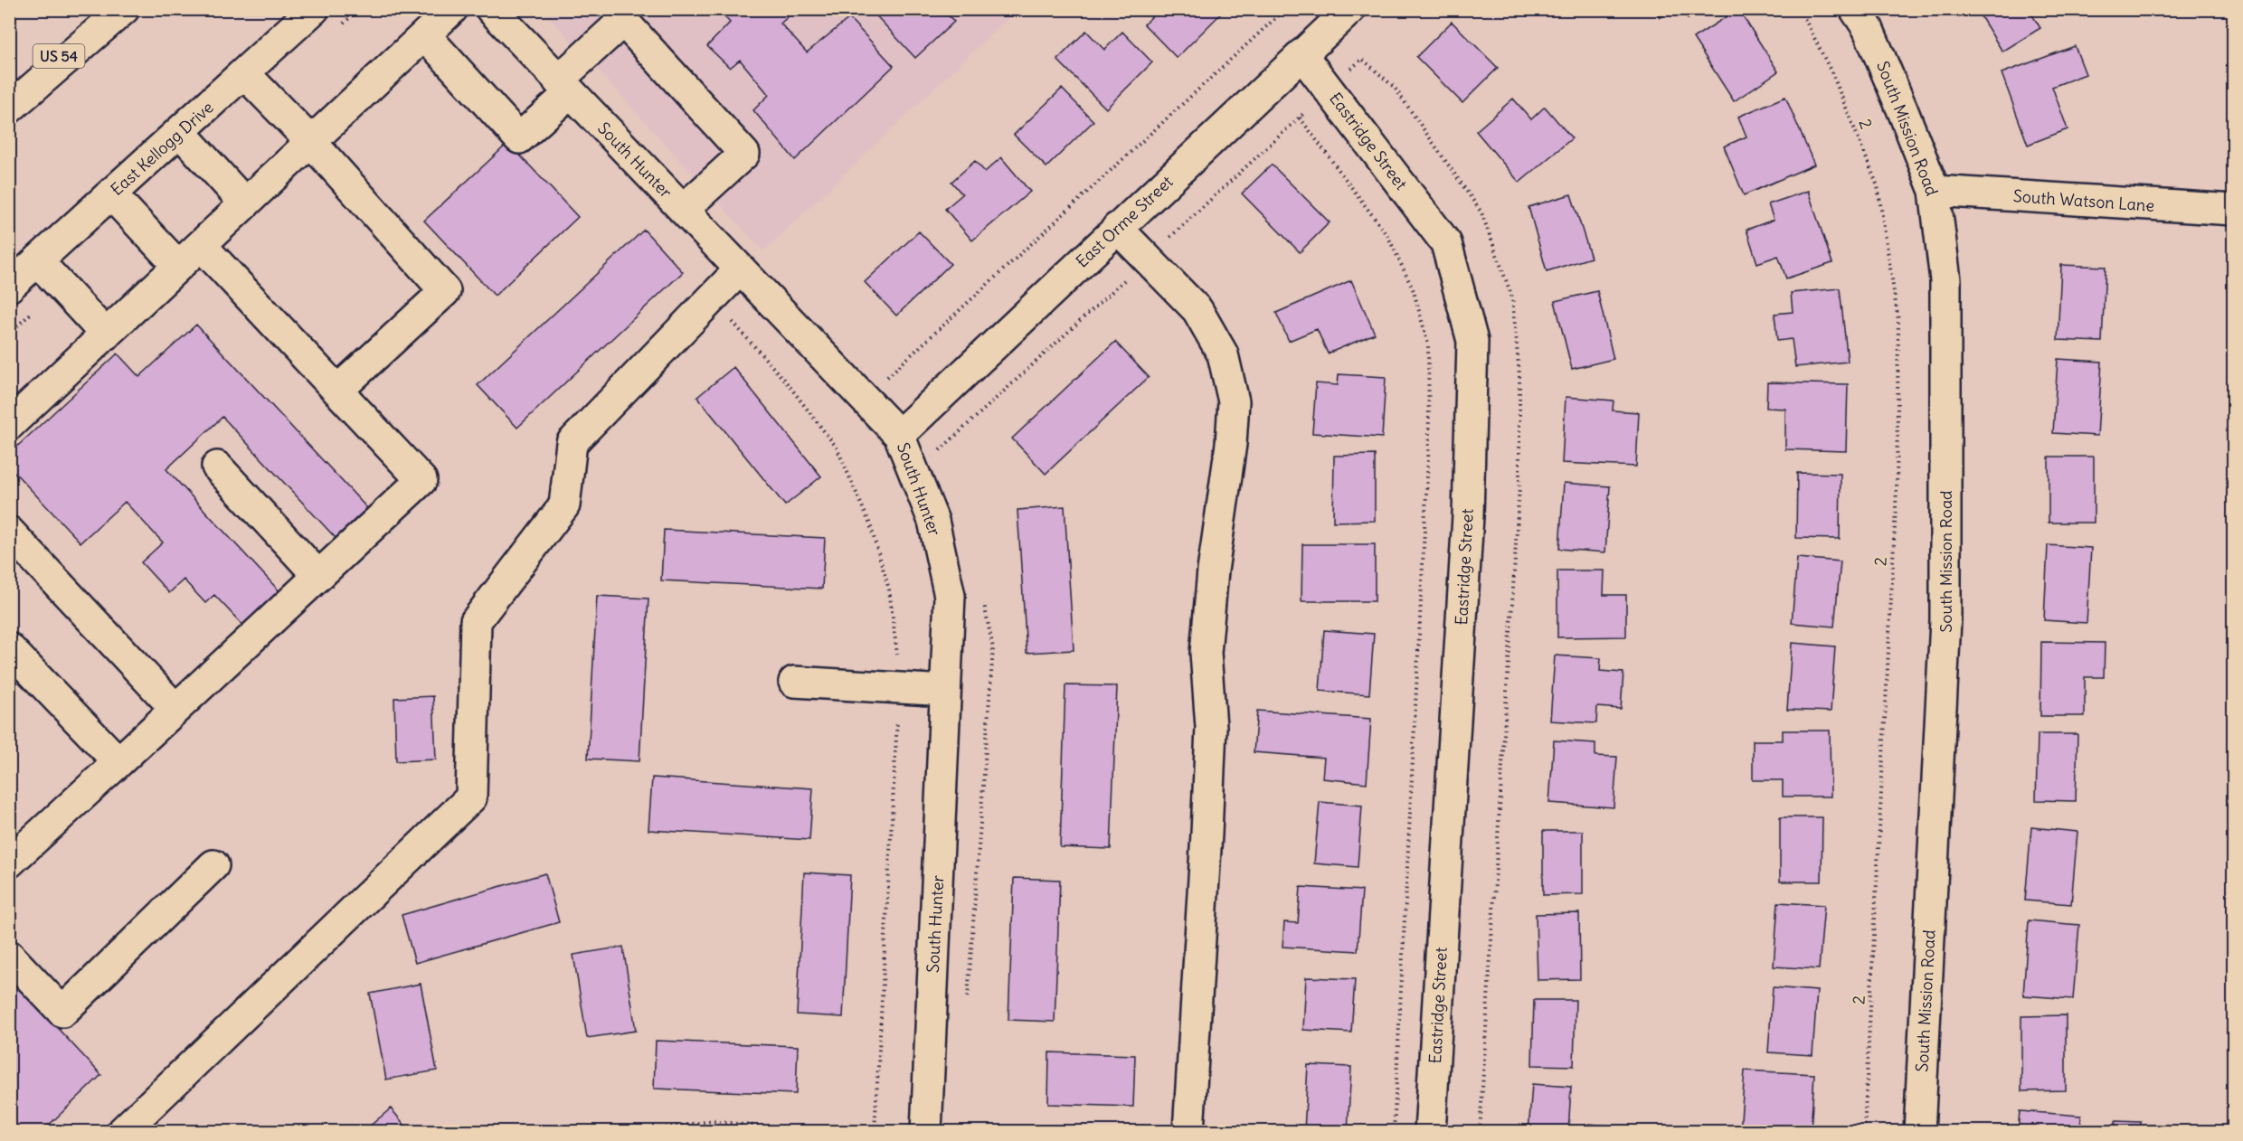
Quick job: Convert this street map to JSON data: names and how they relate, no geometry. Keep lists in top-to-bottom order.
{
  "streets": {
    "main road": [
      "US 54",
      "South Mission Road",
      "Eastridge Street",
      "East Kellogg Drive",
      "South Hunter",
      "South Watson Lane",
      "East Orme Street"
    ],
    "path": ["2"]
  },
  "crossings": [
    ["South Mission Road", "South Watson Lane"],
    ["Eastridge Street", "East Orme Street"],
    ["South Hunter", "East Orme Street"]
  ]
}
